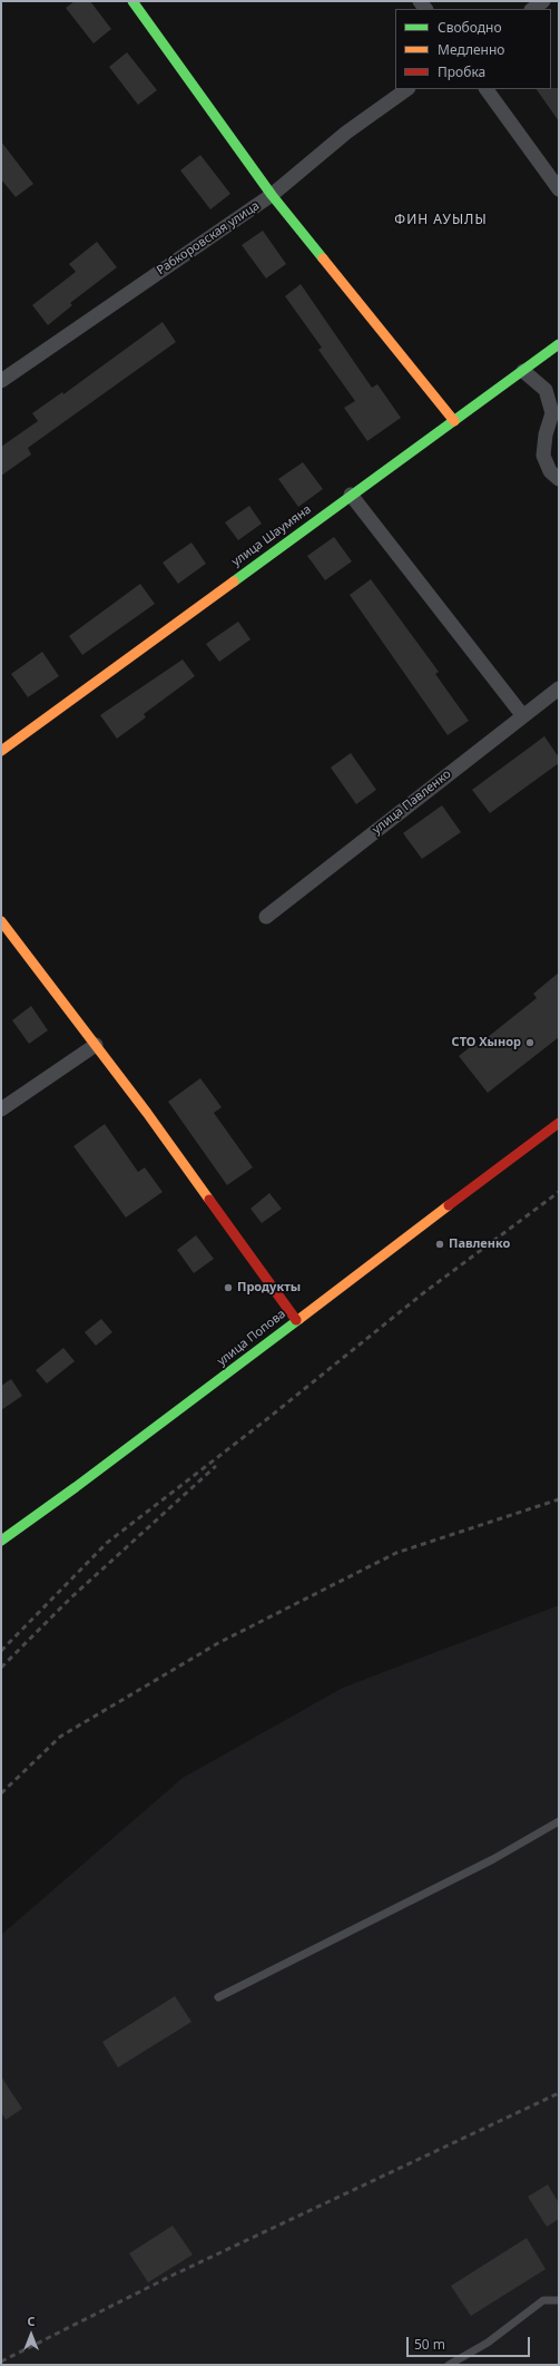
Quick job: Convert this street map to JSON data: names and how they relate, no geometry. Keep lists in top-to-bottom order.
{
  "streets": {
    "street": [
      "Рабкоровская улица",
      "улица Шаумяна",
      "улица Павленко",
      "улица Попова"
    ]
  },
  "districts": ["ФИН АУЫЛЫ"],
  "places": ["СТО Хынор", "Павленко", "Продукты"],
  "legend": ["Свободно", "Медленно", "Пробка"],
  "scale_bar": "50 m",
  "north": "top"
}
